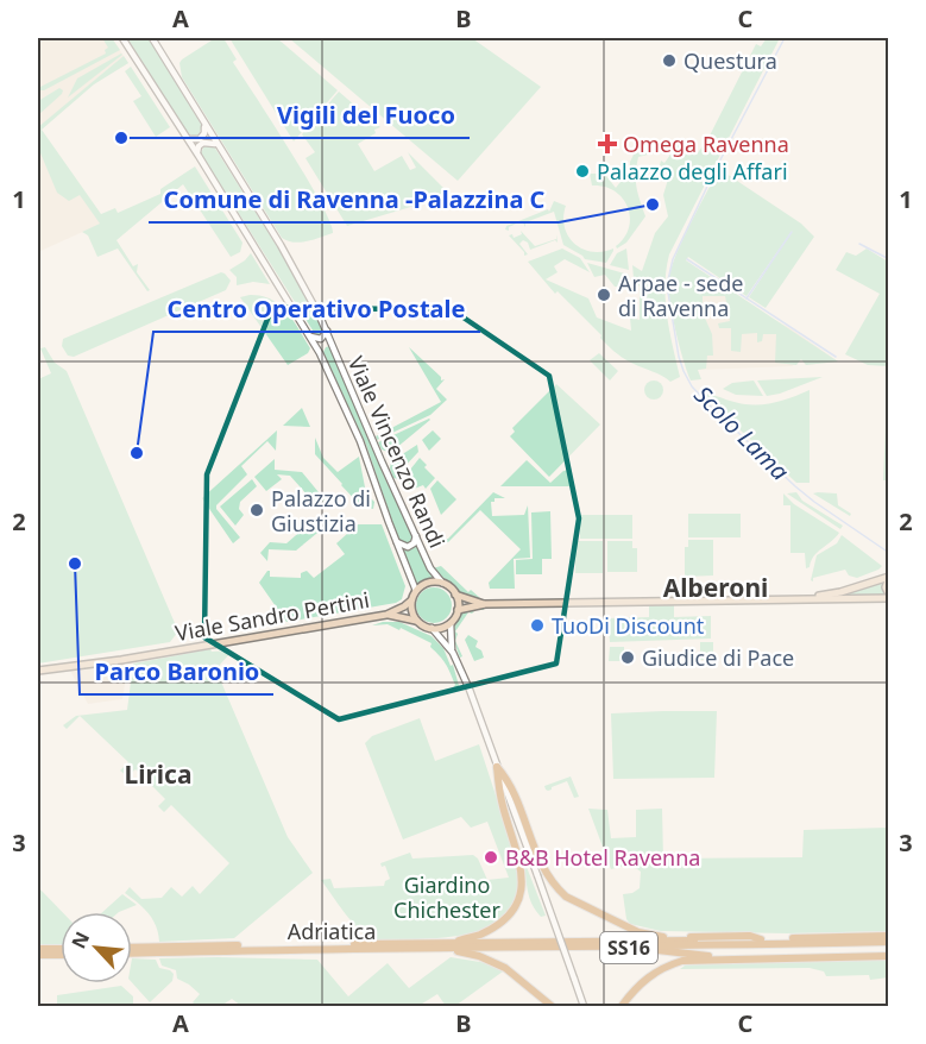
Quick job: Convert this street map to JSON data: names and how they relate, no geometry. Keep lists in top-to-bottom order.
{
  "streets": {
    "highway": ["Adriatica", "SS16"],
    "main road": ["Viale Sandro Pertini"],
    "street": ["Viale Vincenzo Randi"]
  },
  "crossings": [
    ["Viale Vincenzo Randi", "Viale Sandro Pertini"],
    ["Adriatica", "SS16"]
  ],
  "districts": ["Alberoni", "Lirica"],
  "water": ["Scolo Lama"],
  "parks": ["Giardino Chichester"],
  "places": {
    "other": [
      "Questura",
      "Vigili del Fuoco",
      "Palazzo degli Affari",
      "Comune di Ravenna -Palazzina C",
      "Arpae - sede di Ravenna",
      "Centro Operativo Postale",
      "Palazzo di Giustizia",
      "Parco Baronio",
      "TuoDi Discount",
      "Giudice di Pace",
      "B&B Hotel Ravenna"
    ],
    "health": ["Omega Ravenna"]
  },
  "north": "top left",
  "grid": {
    "columns": ["A", "B", "C"],
    "rows": ["1", "2", "3"]
  }
}
